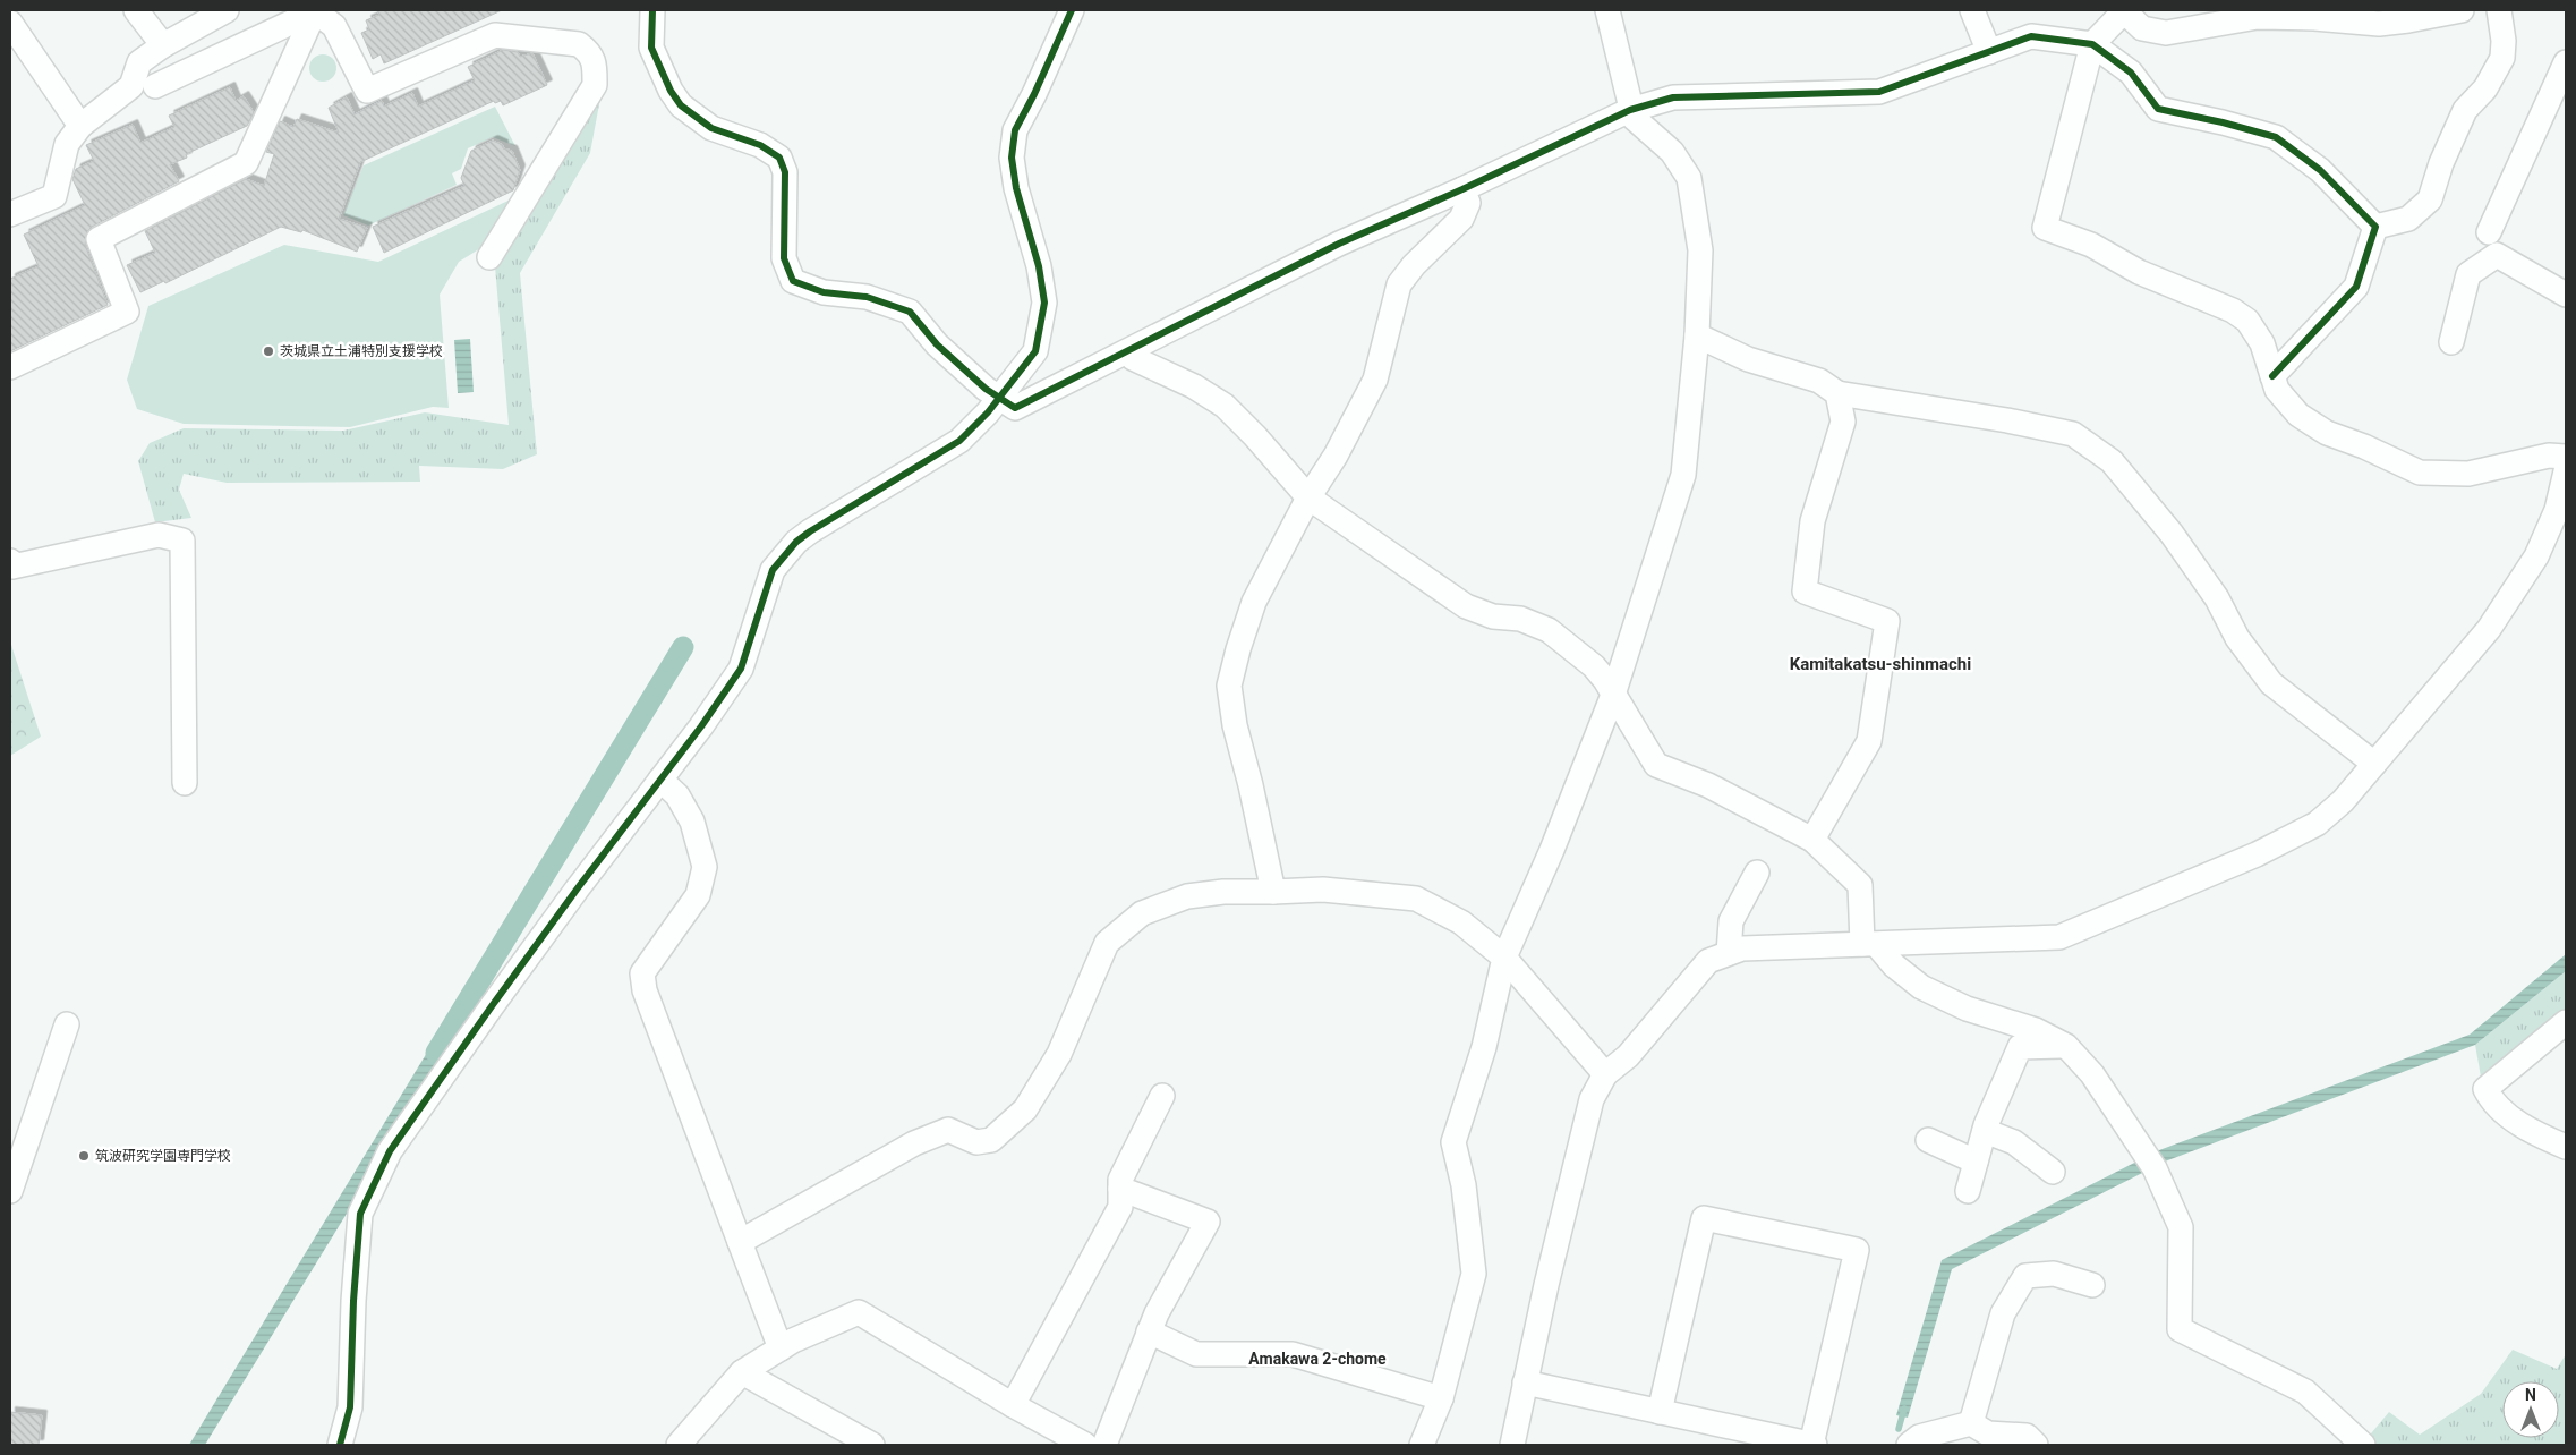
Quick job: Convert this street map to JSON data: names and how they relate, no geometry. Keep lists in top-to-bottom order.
{
  "districts": ["Kamitakatsu-shinmachi", "Amakawa 2-chome"],
  "places": ["茨城県立土浦特別支援学校", "筑波研究学園専門学校"],
  "north": "top"
}
